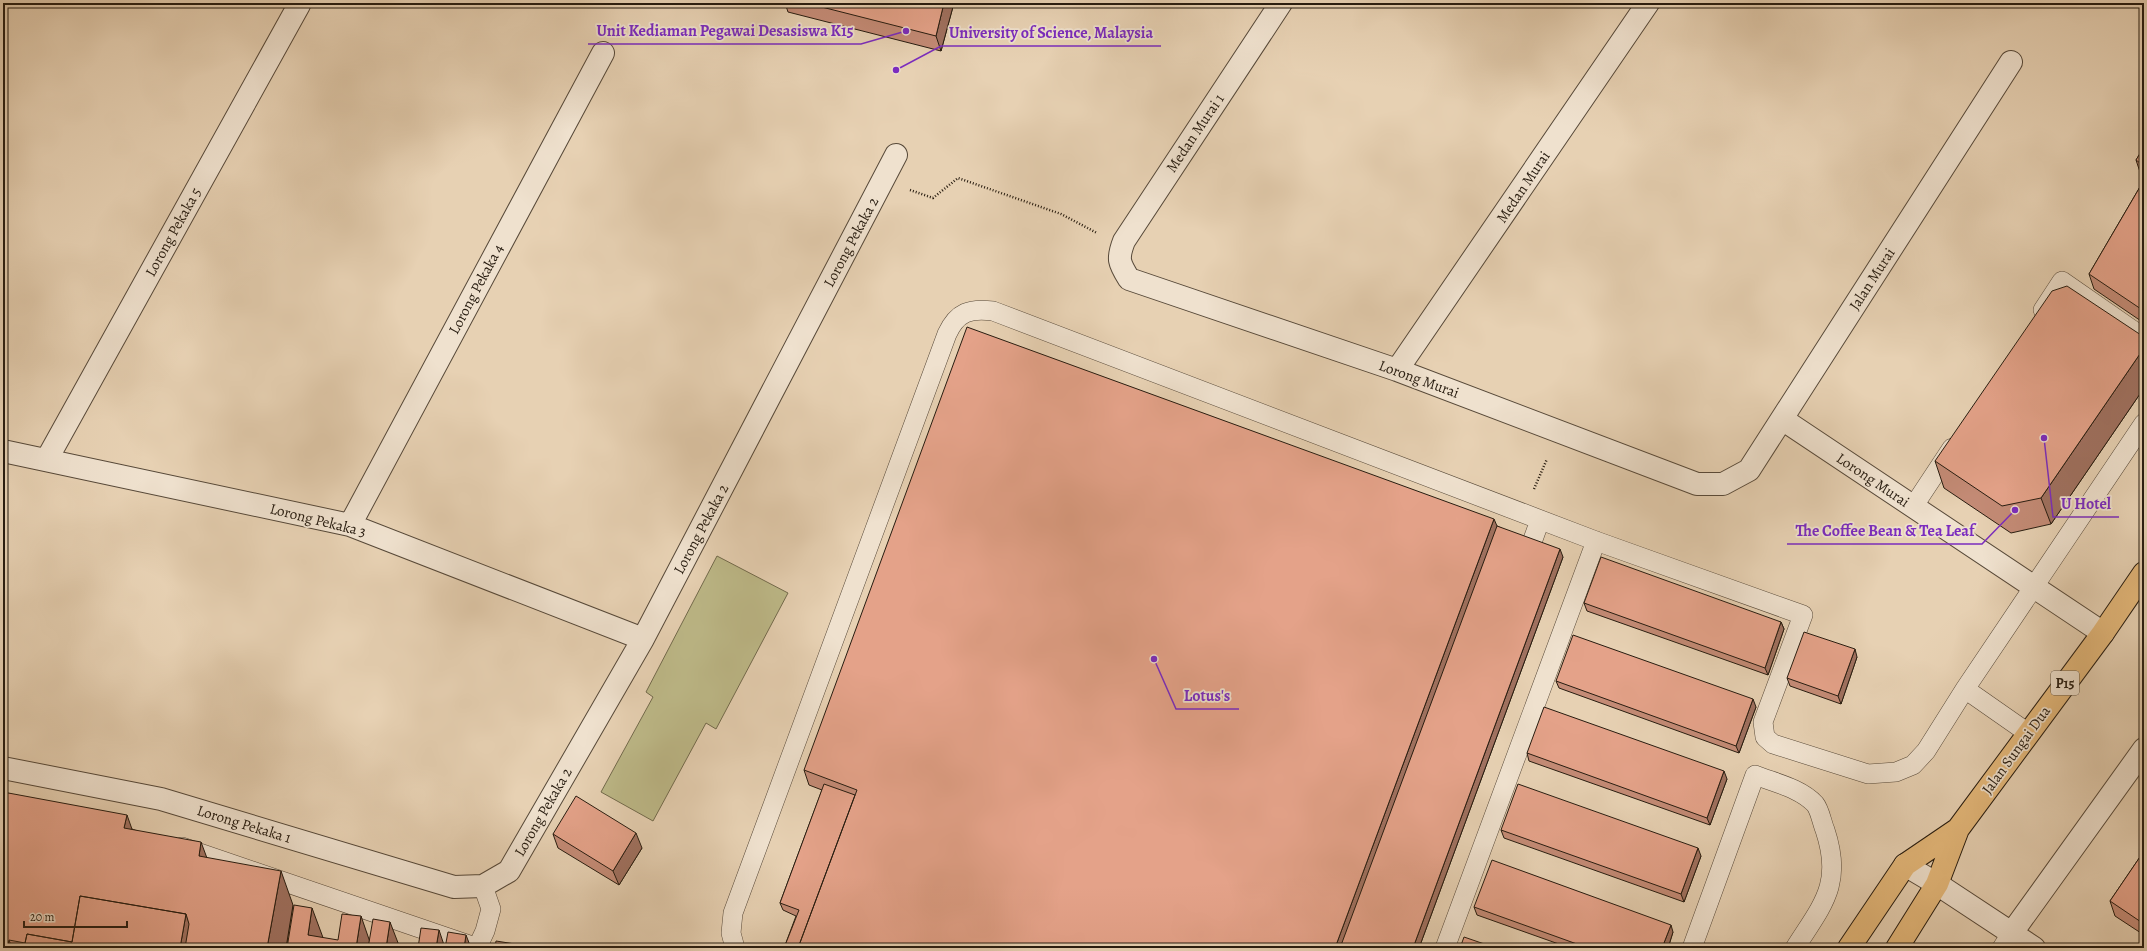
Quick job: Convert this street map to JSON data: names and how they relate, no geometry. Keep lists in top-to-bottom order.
{
  "streets": {
    "main road": ["P15", "Jalan Sungai Dua"],
    "street": [
      "Medan Murai 1",
      "Medan Murai",
      "Lorong Pekaka 5",
      "Lorong Pekaka 2",
      "Jalan Murai",
      "Lorong Pekaka 4",
      "Lorong Murai",
      "Lorong Pekaka 3",
      "Lorong Pekaka 1"
    ]
  },
  "crossings": [
    ["Medan Murai 1", "Lorong Murai"],
    ["Medan Murai", "Lorong Murai"],
    ["Lorong Pekaka 5", "Lorong Pekaka 3"],
    ["Lorong Pekaka 2", "Lorong Pekaka 3"],
    ["Lorong Pekaka 2", "Lorong Pekaka 1"],
    ["Jalan Murai", "Lorong Murai"],
    ["Lorong Pekaka 4", "Lorong Pekaka 3"],
    ["Lorong Murai", "Jalan Sungai Dua"]
  ],
  "places": [
    "Unit Kediaman Pegawai Desasiswa K15",
    "University of Science, Malaysia",
    "U Hotel",
    "The Coffee Bean & Tea Leaf",
    "Lotus's"
  ],
  "scale_bar": "20 m"
}
